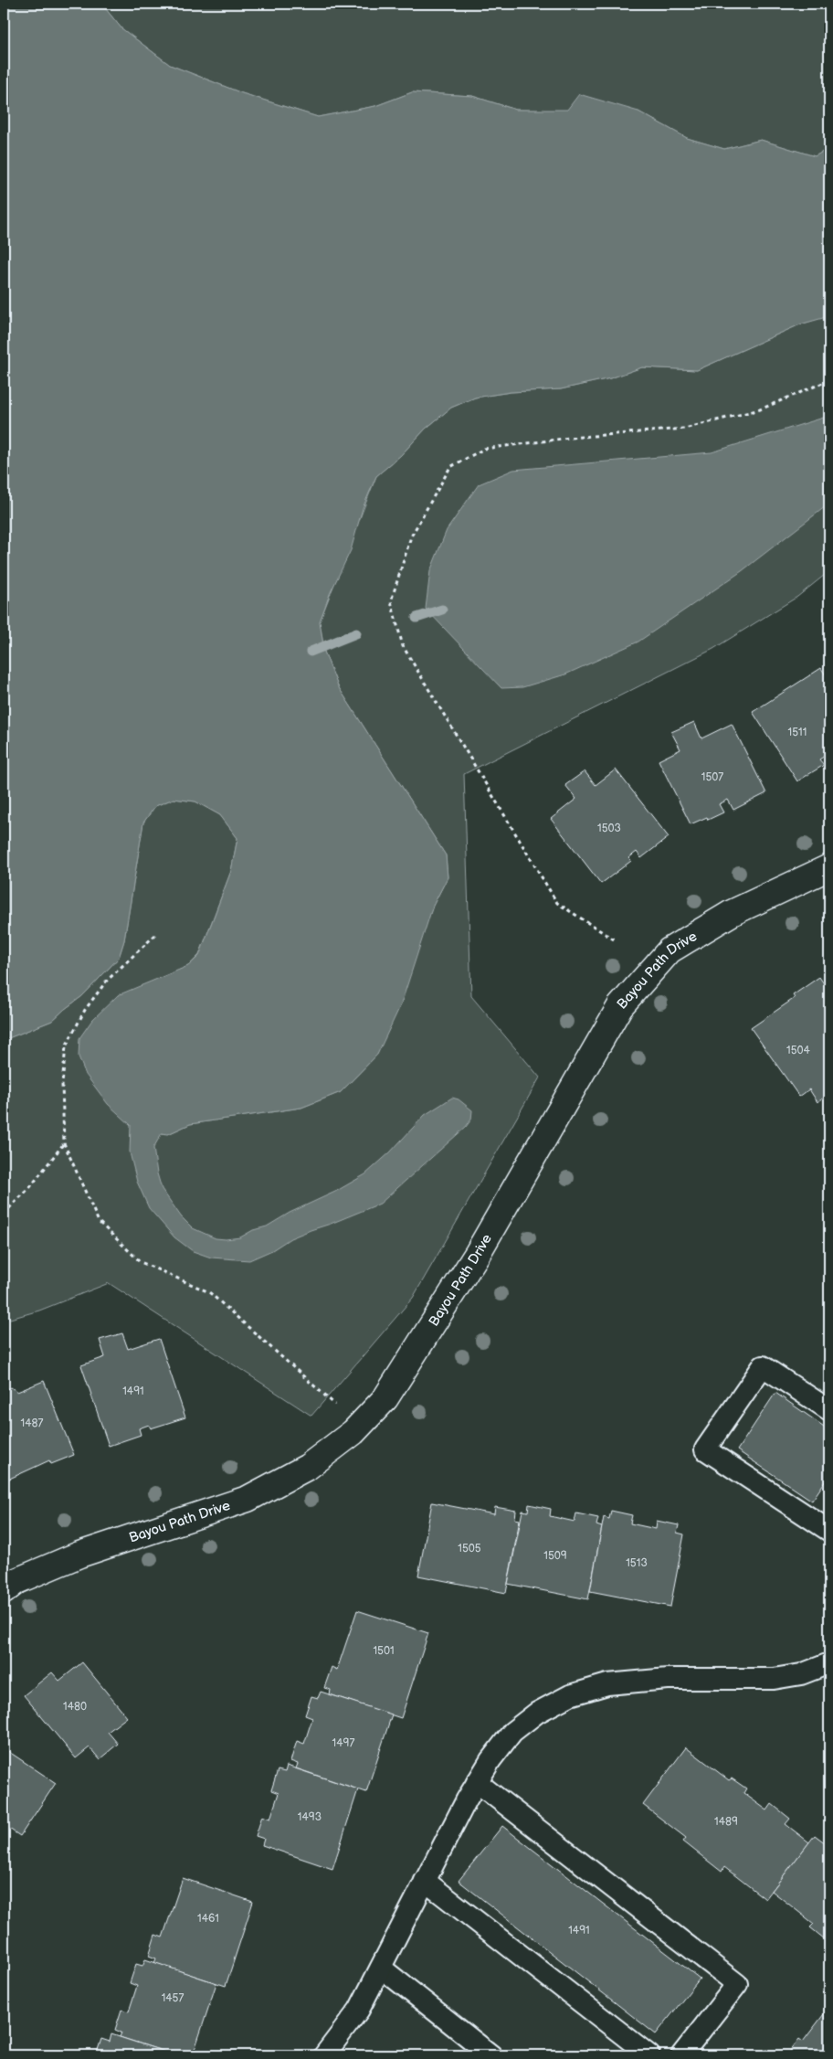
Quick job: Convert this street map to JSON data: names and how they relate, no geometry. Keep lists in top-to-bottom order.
{
  "streets": {
    "street": ["Bayou Path Drive"]
  },
  "house_numbers": [
    "1511",
    "1507",
    "1503",
    "1504",
    "1491",
    "1487",
    "1505",
    "1509",
    "1513",
    "1501",
    "1480",
    "1497",
    "1493",
    "1489",
    "1461",
    "1491",
    "1457"
  ]
}
